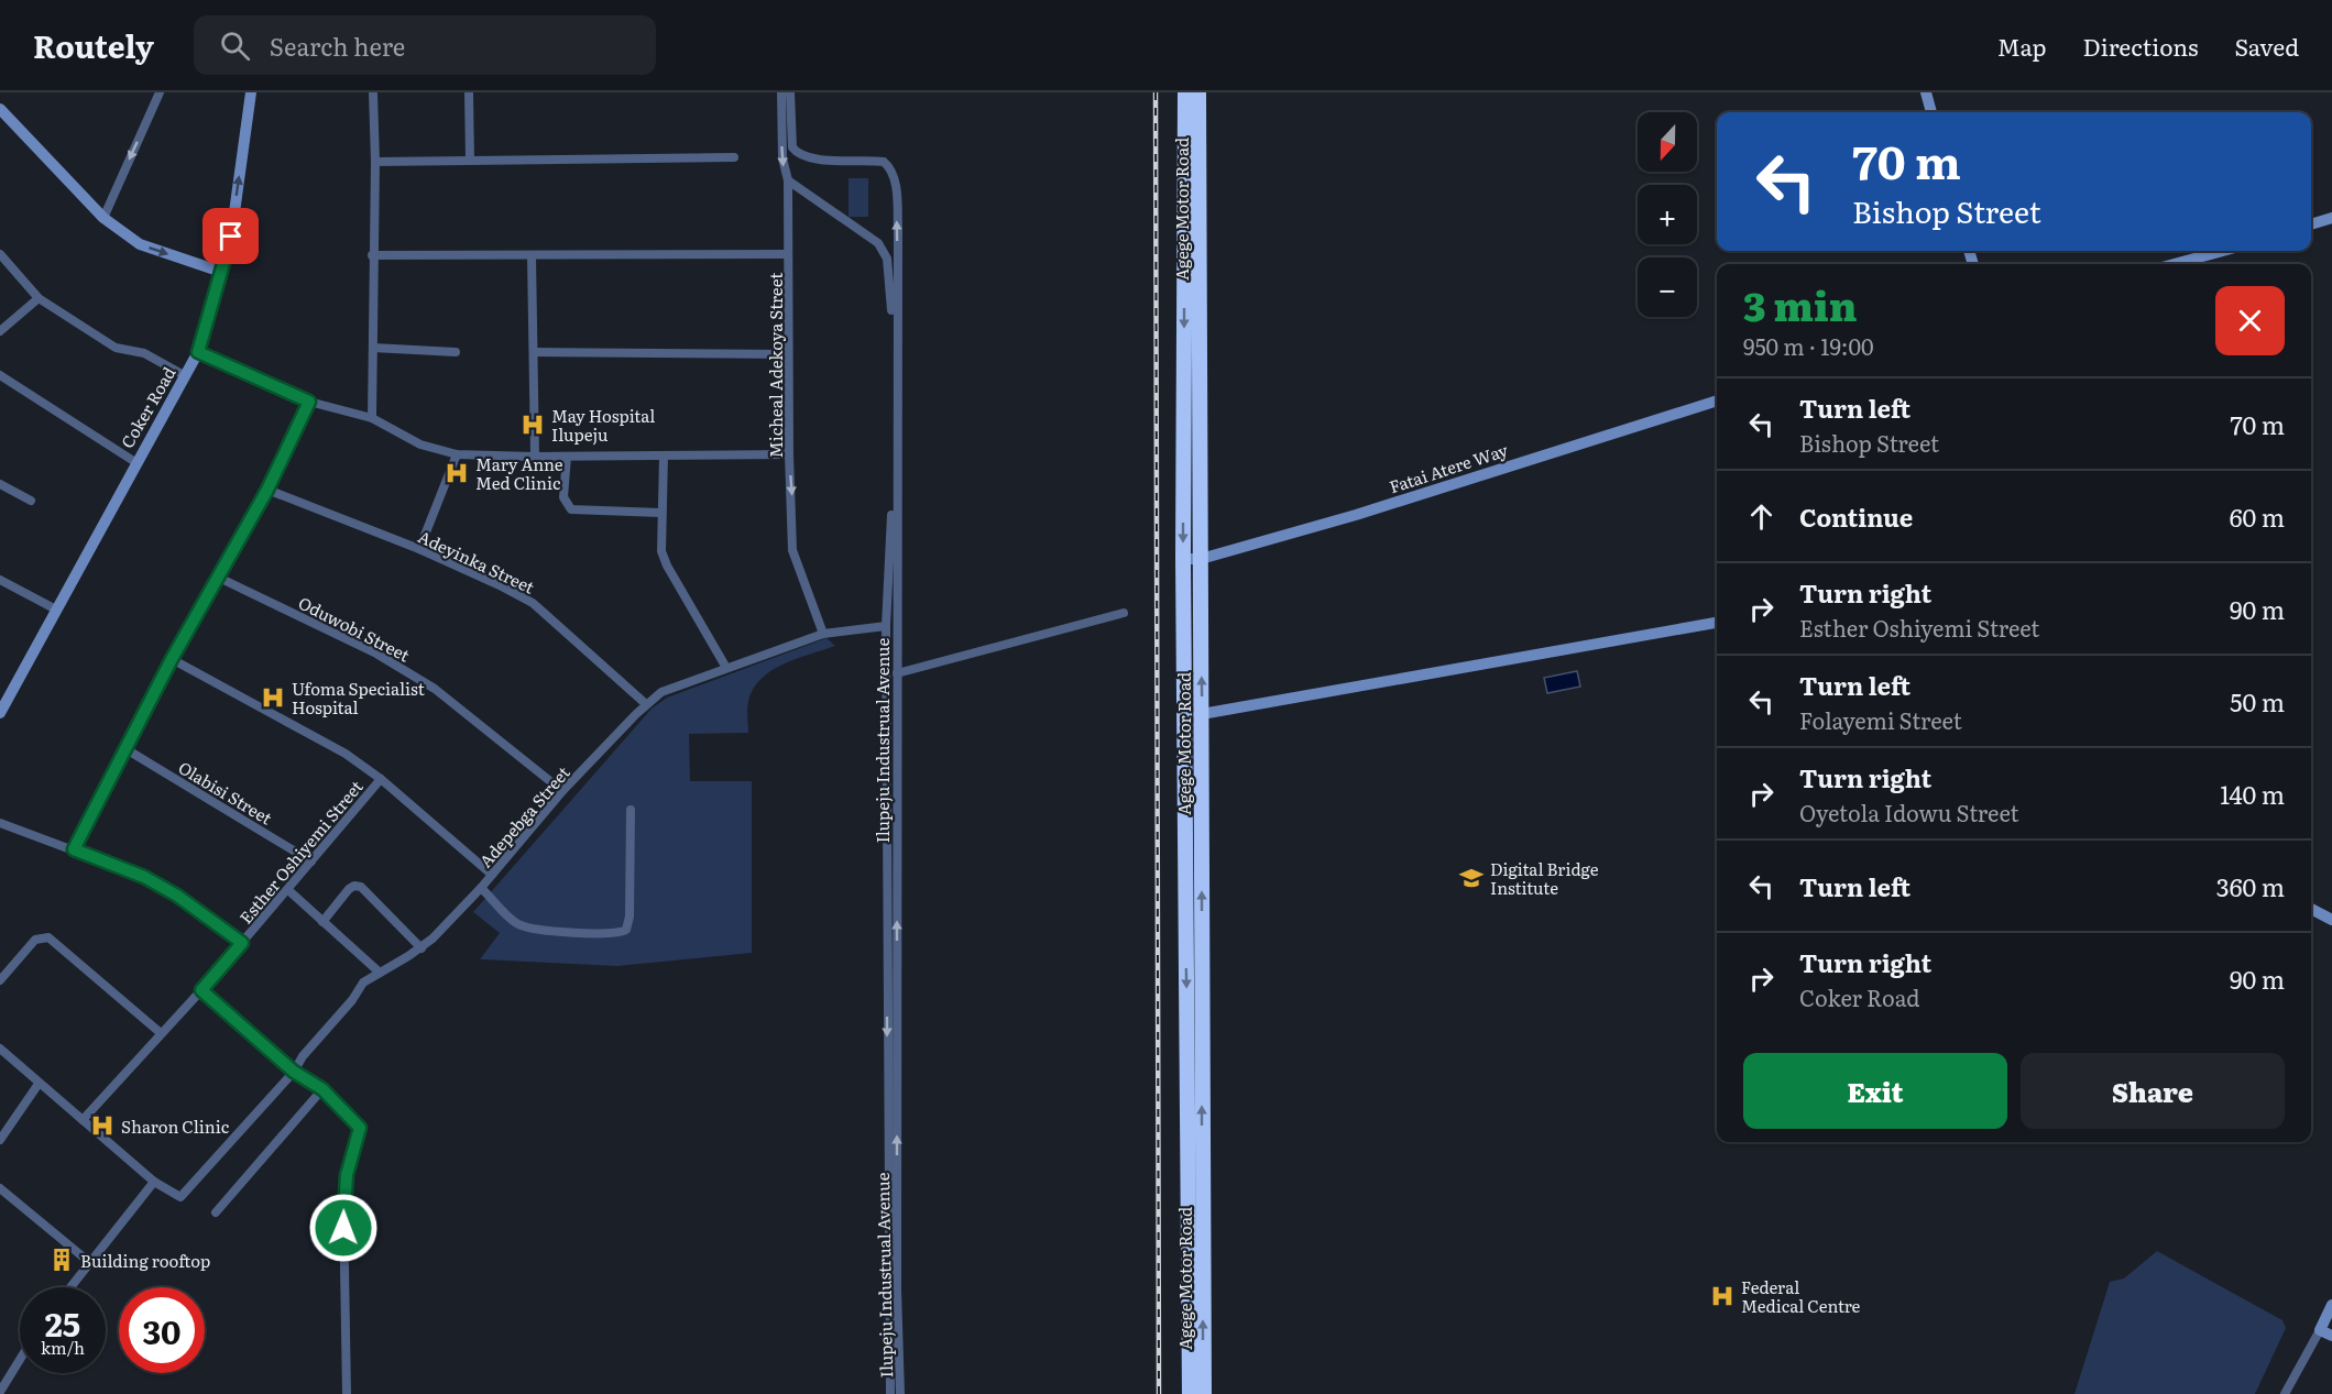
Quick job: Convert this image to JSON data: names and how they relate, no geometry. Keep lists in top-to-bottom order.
{
  "streets": {
    "highway": ["Agege Motor Road"],
    "street": [
      "Micheal Adekoya Street",
      "Coker Road",
      "Fatai Atere Way",
      "Adeyinka Street",
      "Oduwobi Street",
      "Ilupeju Industrual Avenue",
      "Olabisi Street",
      "Adepebga Street",
      "Esther Oshiyemi Street"
    ]
  },
  "crossings": [
    ["Agege Motor Road", "Fatai Atere Way"],
    ["Micheal Adekoya Street", "Ilupeju Industrual Avenue"],
    ["Micheal Adekoya Street", "Adepebga Street"],
    ["Adeyinka Street", "Adepebga Street"],
    ["Oduwobi Street", "Adepebga Street"],
    ["Ilupeju Industrual Avenue", "Adepebga Street"],
    ["Olabisi Street", "Esther Oshiyemi Street"]
  ],
  "one_way": ["Micheal Adekoya Street"],
  "places": {
    "hospital": [
      "May Hospital Ilupeju",
      "Mary Anne Med Clinic",
      "Ufoma Specialist Hospital",
      "Sharon Clinic",
      "Federal Medical Centre"
    ],
    "school or university": ["Digital Bridge Institute"],
    "building": ["Building rooftop"]
  },
  "north": "bottom",
  "page": {
    "header": "Routely",
    "search": "Search here",
    "nav": ["Map", "Directions", "Saved"],
    "map_buttons": ["+", "−"],
    "turn": ["70 m", "Bishop Street"],
    "heading": ["3 min", "950 m · 19:00"],
    "list": [
      {
        "name": "Turn left",
        "note": "Bishop Street",
        "value": "70 m"
      },
      {
        "name": "Continue",
        "value": "60 m"
      },
      {
        "name": "Turn right",
        "note": "Esther Oshiyemi Street",
        "value": "90 m"
      },
      {
        "name": "Turn left",
        "note": "Folayemi Street",
        "value": "50 m"
      },
      {
        "name": "Turn right",
        "note": "Oyetola Idowu Street",
        "value": "140 m"
      },
      {
        "name": "Turn left",
        "value": "360 m"
      },
      {
        "name": "Turn right",
        "note": "Coker Road",
        "value": "90 m"
      }
    ],
    "buttons": ["Exit", "Share"],
    "speed": "25 km/h",
    "limit": "30"
  }
}
